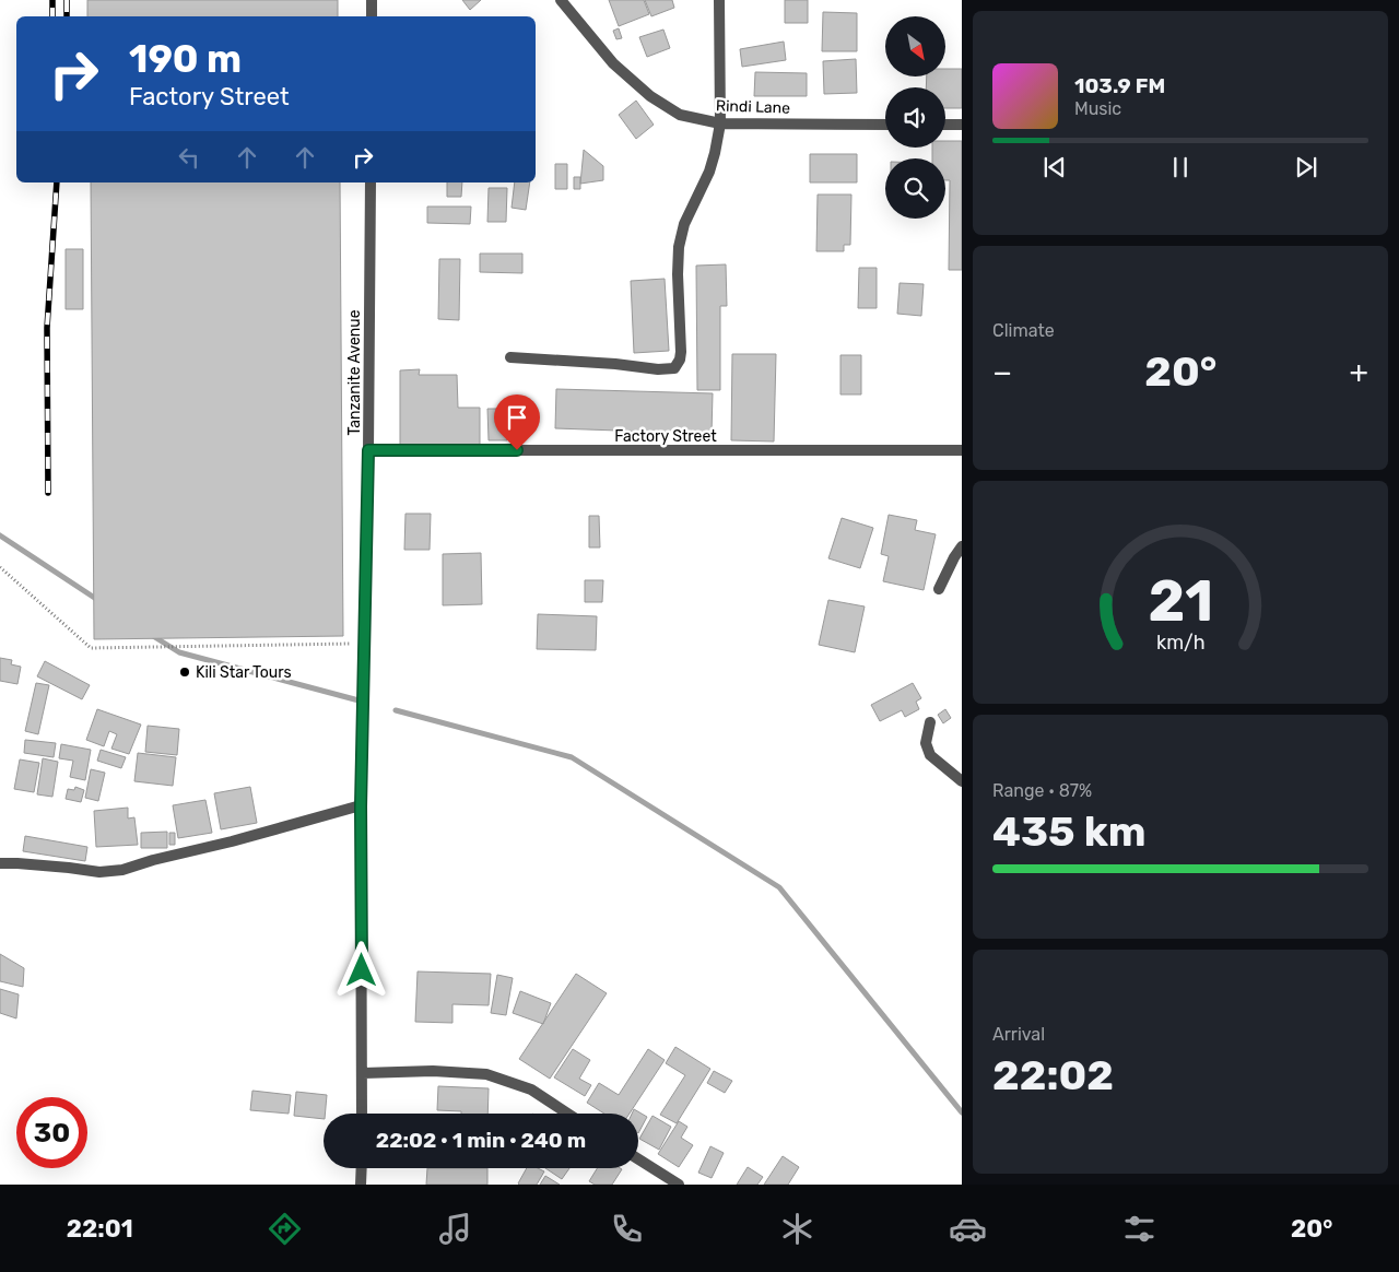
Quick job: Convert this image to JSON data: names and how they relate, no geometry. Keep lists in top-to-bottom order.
{
  "streets": {
    "street": ["Rindi Lane", "Tanzanite Avenue", "Factory Street"]
  },
  "crossings": [
    ["Tanzanite Avenue", "Factory Street"]
  ],
  "places": ["Kili Star Tours"],
  "north": "bottom right",
  "page": {
    "turn": ["190 m", "Factory Street"],
    "song": ["103.9 FM", "Music"],
    "tile": [
      "Climate",
      ["Range · 87%", "435 km"],
      ["Arrival", "22:02"]
    ],
    "heat": ["−", "20°", "+"],
    "limit": "30",
    "trip": "22:02 · 1 min · 240 m",
    "tabs": ["22:01", "20°"],
    "gauge": ["21", "km/h"]
  }
}
